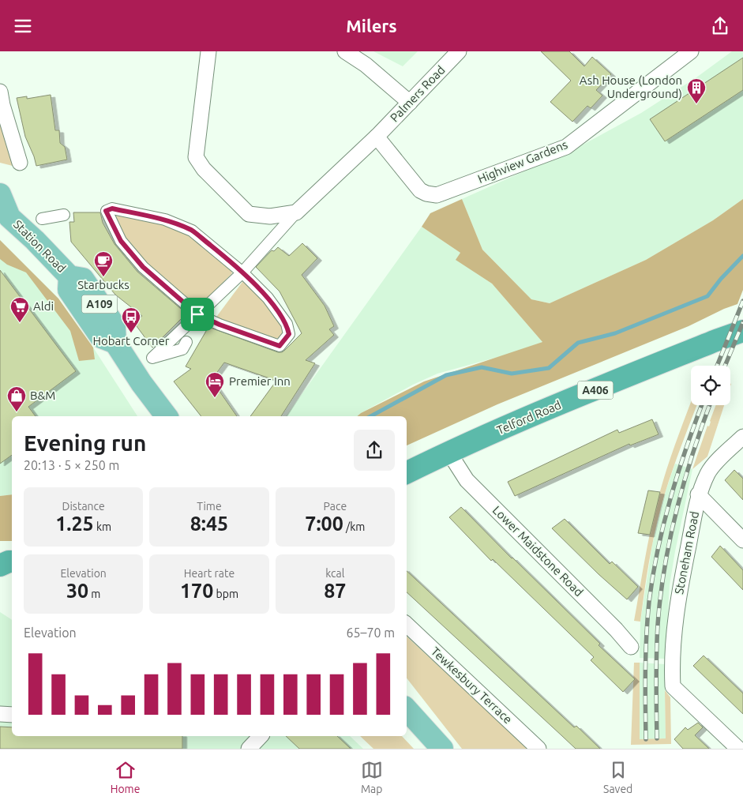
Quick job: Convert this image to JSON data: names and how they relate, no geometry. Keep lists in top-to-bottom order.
{
  "streets": {
    "highway": ["A406", "Telford Road"],
    "main road": ["Station Road", "A109"],
    "street": [
      "Palmers Road",
      "Highview Gardens",
      "Lower Maidstone Road",
      "Stoneham Road",
      "Tewkesbury Terrace"
    ]
  },
  "crossings": [
    ["Palmers Road", "Highview Gardens"],
    ["Telford Road", "Lower Maidstone Road"]
  ],
  "places": {
    "building": ["Ash House (London Underground)"],
    "cafe": ["Starbucks"],
    "supermarket": ["Aldi"],
    "bus stop": ["Hobart Corner"],
    "hotel": ["Premier Inn"],
    "shop": ["B&M"]
  },
  "page": {
    "header": "Milers",
    "heading": ["Evening run", "20:13 · 5 × 250 m"],
    "stats": [
      ["Distance", "1.25 km"],
      ["Time", "8:45"],
      ["Pace", "7:00 /km"],
      ["Elevation", "30 m"],
      ["Heart rate", "170 bpm"],
      ["kcal", "87"]
    ],
    "chart": ["Elevation", "65–70 m"],
    "tabs": ["Home", "Map", "Saved"]
  }
}
